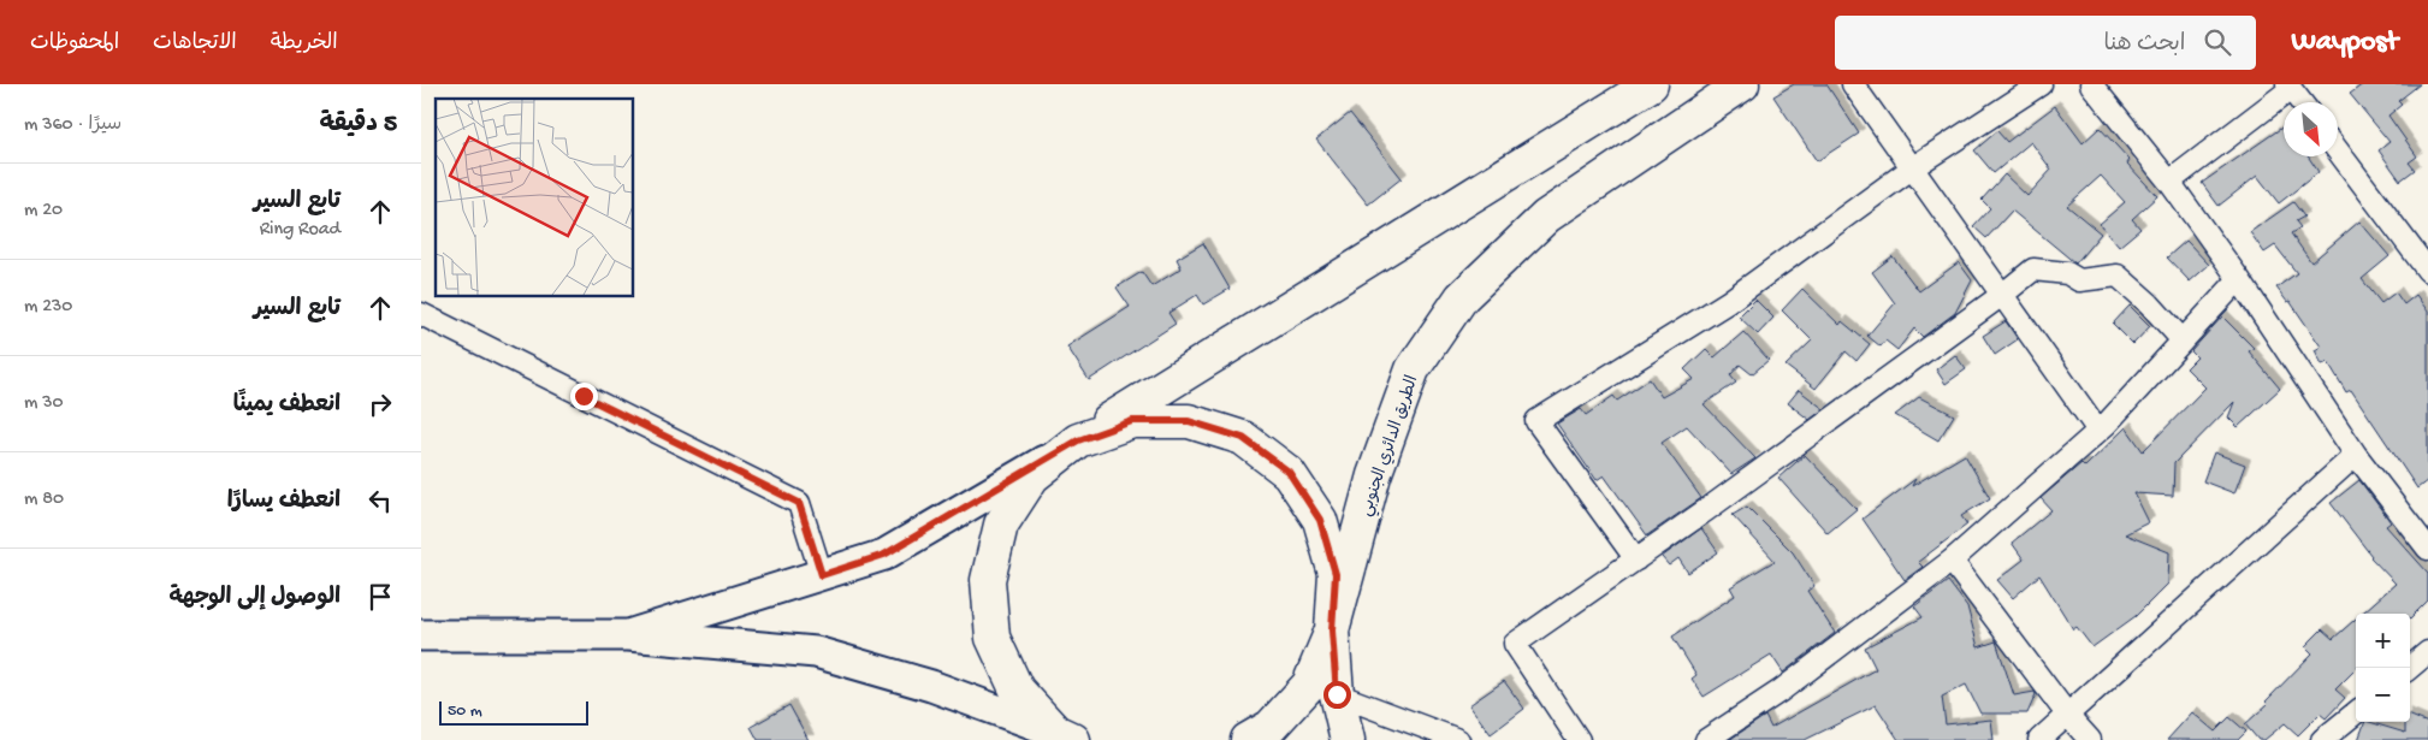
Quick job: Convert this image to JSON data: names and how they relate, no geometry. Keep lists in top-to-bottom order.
{
  "streets": {
    "main road": ["الطريق الدائري الجنوبي"]
  },
  "scale_bar": "50 m",
  "north": "bottom right",
  "page": {
    "header": "Waypost",
    "search": "ابحث هنا",
    "nav": ["الخريطة", "الاتجاهات", "المحفوظات"],
    "heading": ["5 دقيقة", "سيرًا · 360 m"],
    "list": [
      ["تابع السير", "Ring Road", "20 m"],
      ["تابع السير", "230 m"],
      ["انعطف يمينًا", "30 m"],
      ["انعطف يسارًا", "80 m"],
      "الوصول إلى الوجهة"
    ],
    "map_buttons": ["+", "−"],
    "scale": "50 m"
  }
}
